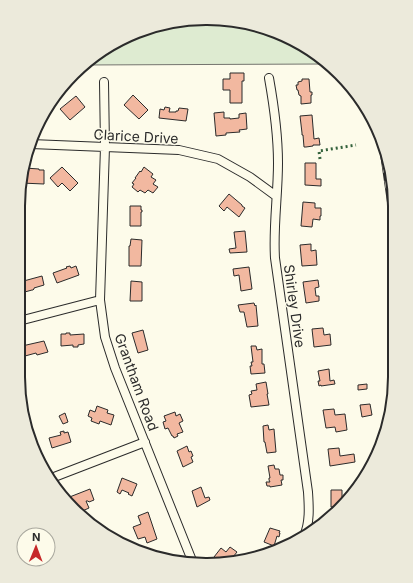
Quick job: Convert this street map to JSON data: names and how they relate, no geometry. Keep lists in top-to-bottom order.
{
  "streets": {
    "street": ["Clarice Drive", "Shirley Drive", "Grantham Road"]
  },
  "crossings": [
    ["Clarice Drive", "Shirley Drive"],
    ["Clarice Drive", "Grantham Road"]
  ],
  "north": "top"
}
